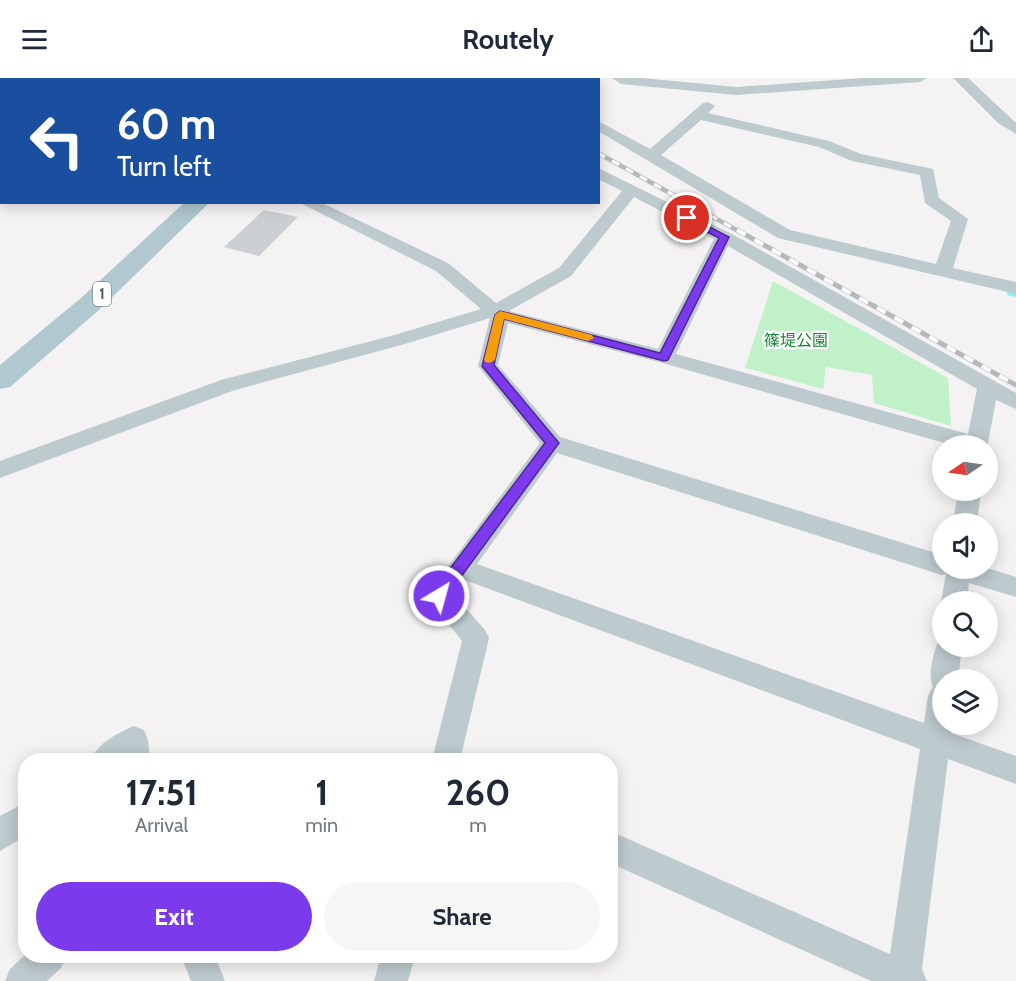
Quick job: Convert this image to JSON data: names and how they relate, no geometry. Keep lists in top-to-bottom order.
{
  "streets": {
    "main road": ["1"]
  },
  "parks": ["篠堤公園"],
  "north": "left",
  "page": {
    "header": "Routely",
    "turn": ["60 m", "Turn left"],
    "eta": [
      "17:51",
      "Arrival",
      "1",
      "min",
      "260",
      "m"
    ],
    "buttons": ["Exit", "Share"]
  }
}
